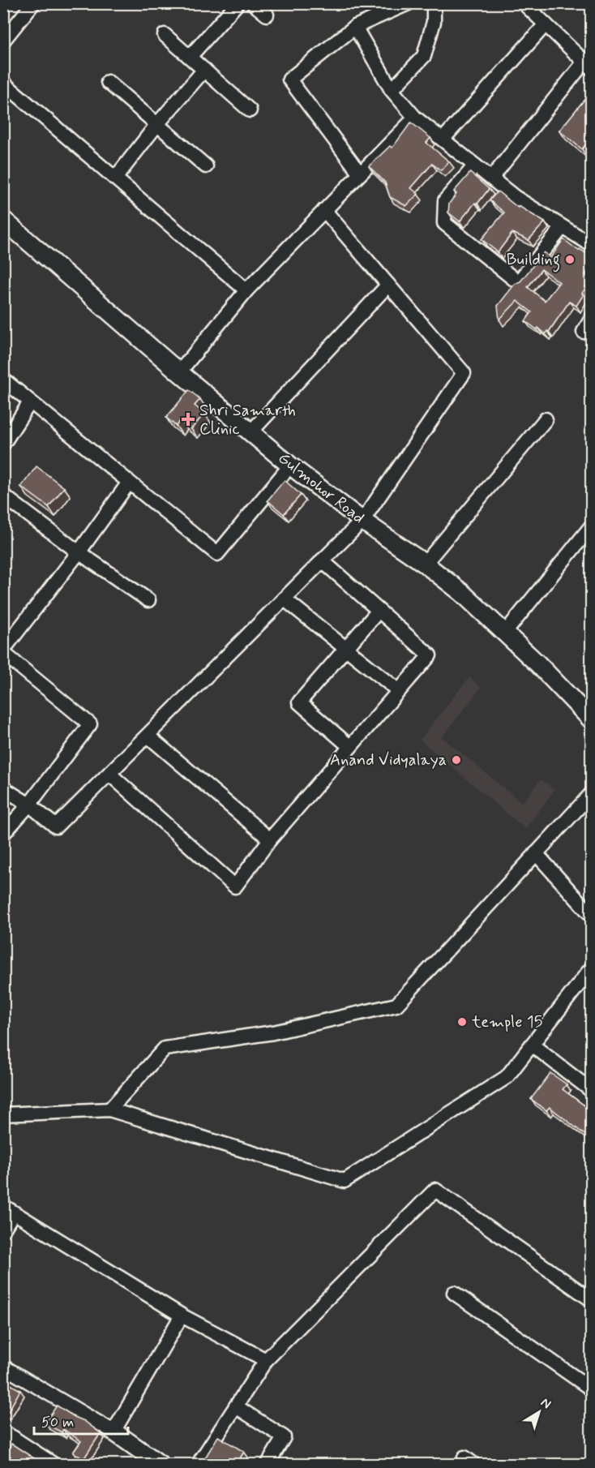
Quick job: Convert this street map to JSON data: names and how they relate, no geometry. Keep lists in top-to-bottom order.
{
  "streets": {
    "street": ["Gulmohor Road"]
  },
  "places": {
    "other": ["Building", "Anand Vidyalaya", "temple 15"],
    "health": ["Shri Samarth Clinic"]
  },
  "scale_bar": "50 m",
  "north": "top right"
}
